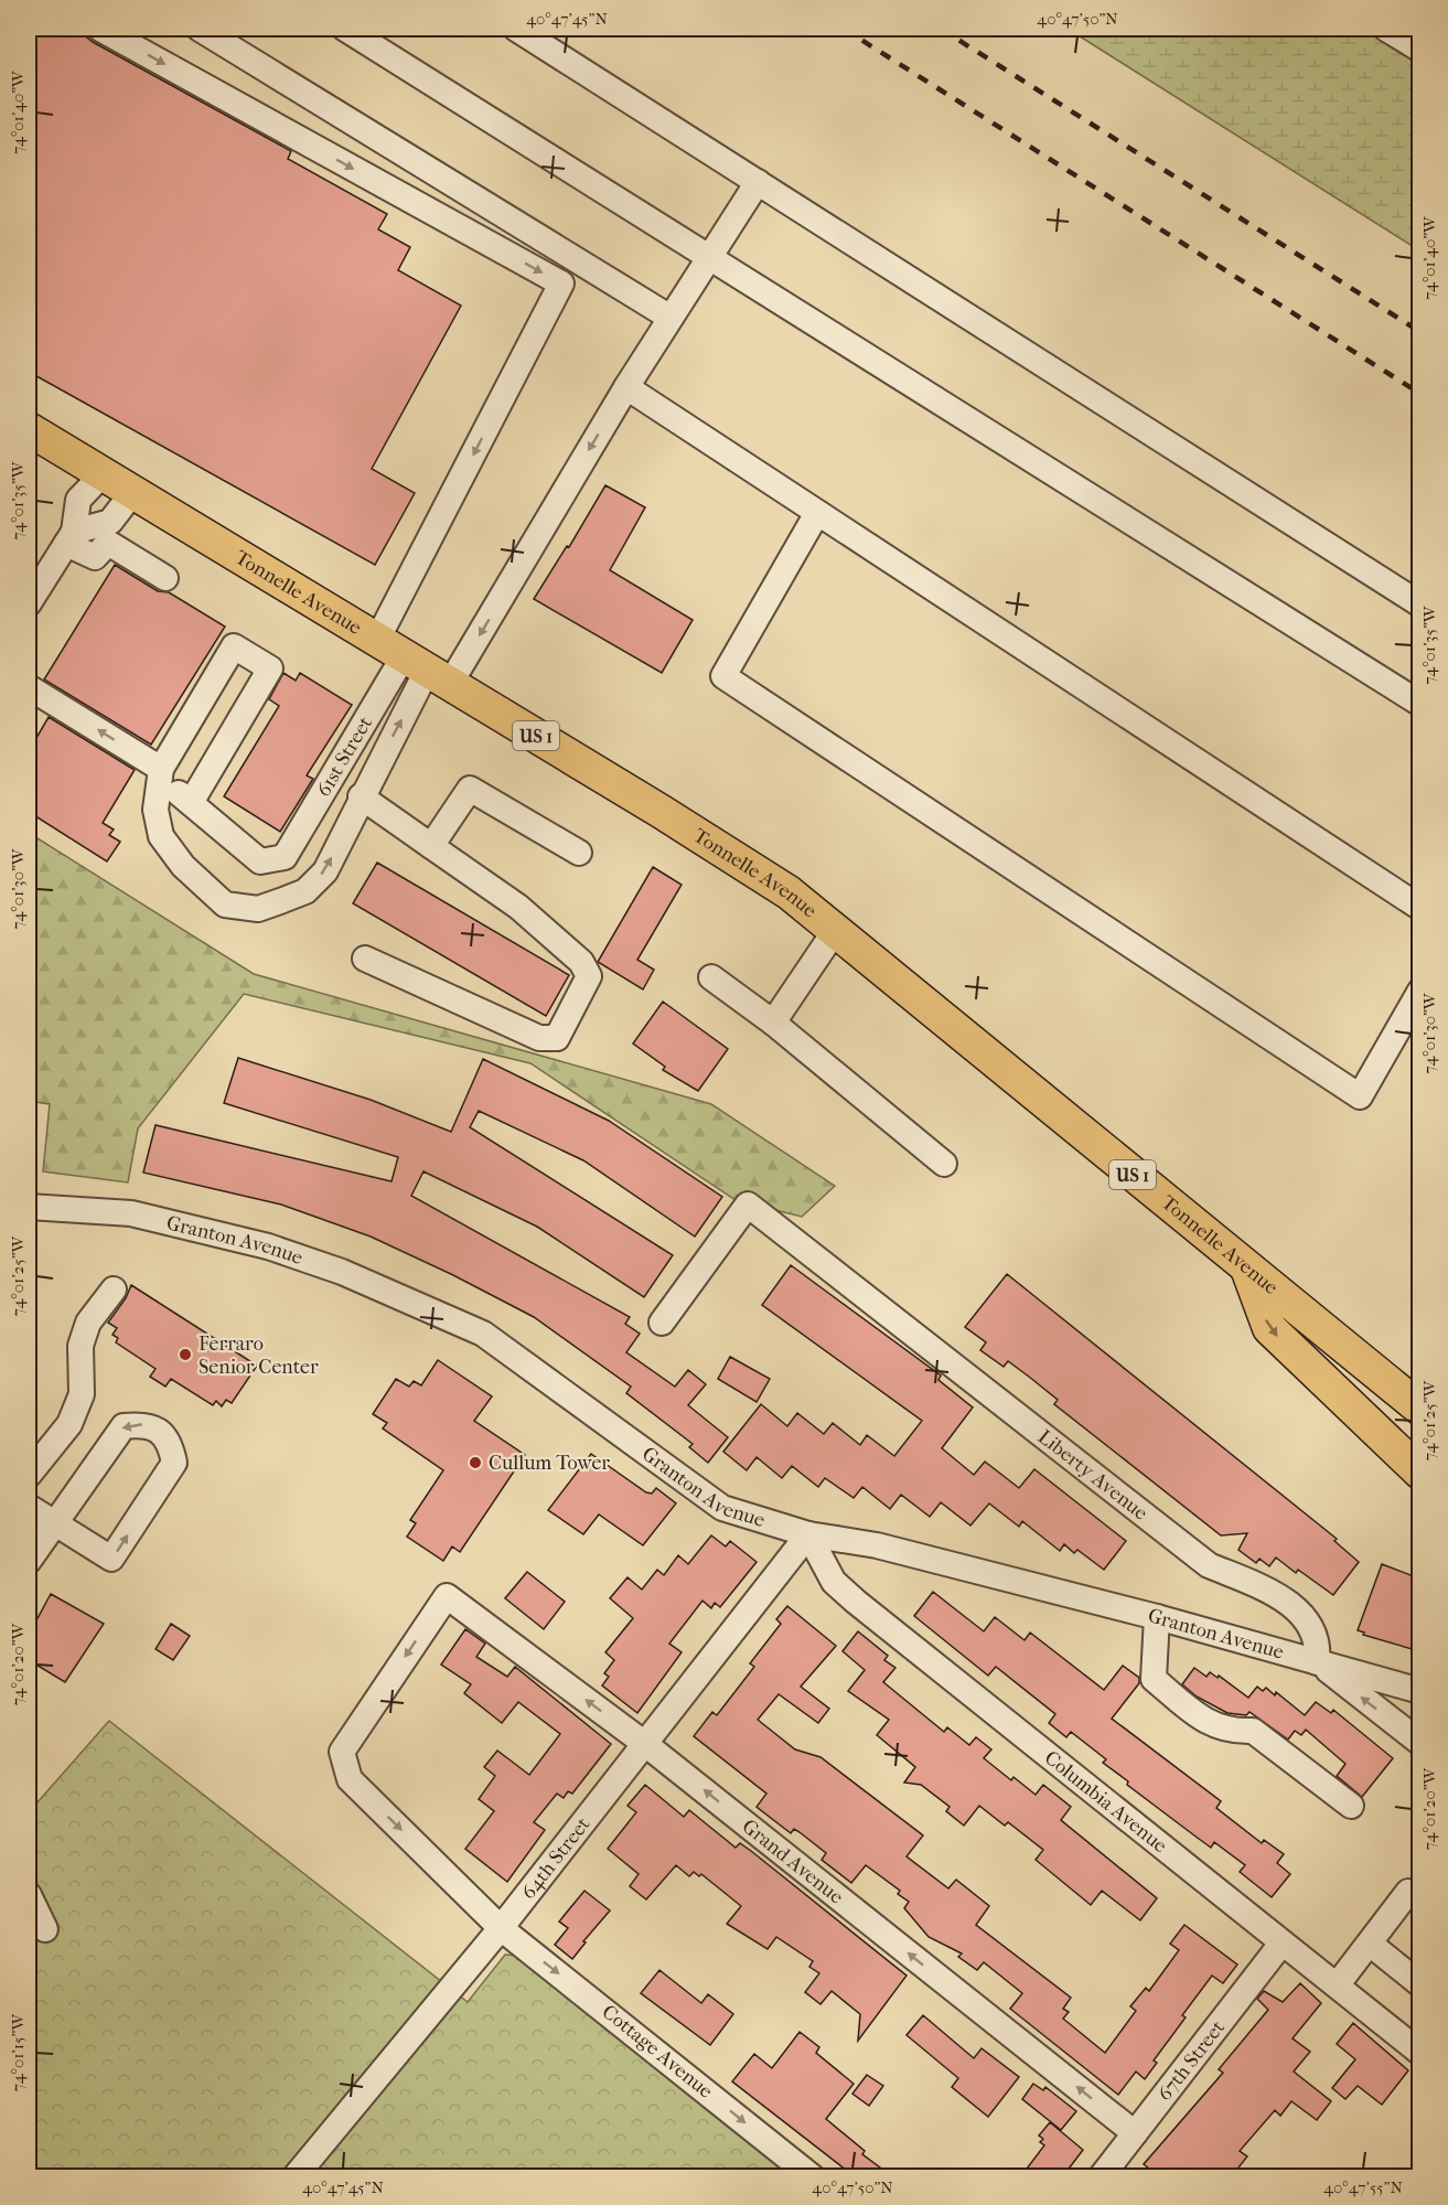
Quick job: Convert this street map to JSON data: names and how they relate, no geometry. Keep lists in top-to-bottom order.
{
  "streets": {
    "main road": ["Tonnelle Avenue", "US 1"],
    "street": [
      "61st Street",
      "Granton Avenue",
      "Liberty Avenue",
      "Columbia Avenue",
      "64th Street",
      "Grand Avenue",
      "Cottage Avenue",
      "67th Street"
    ]
  },
  "crossings": [
    ["Tonnelle Avenue", "61st Street"],
    ["Granton Avenue", "Liberty Avenue"],
    ["Granton Avenue", "Columbia Avenue"],
    ["Granton Avenue", "64th Street"],
    ["Columbia Avenue", "64th Street"],
    ["Columbia Avenue", "67th Street"],
    ["64th Street", "Grand Avenue"],
    ["64th Street", "Cottage Avenue"],
    ["Grand Avenue", "Cottage Avenue"],
    ["Grand Avenue", "67th Street"]
  ],
  "one_way": ["Grand Avenue", "Cottage Avenue"],
  "places": ["Ferraro Senior Center", "Cullum Tower"],
  "coordinates": [
    "40°47'45\"N",
    "40°47'50\"N",
    "74°01'40\"W",
    "74°01'35\"W",
    "74°01'30\"W",
    "74°01'25\"W",
    "74°01'20\"W",
    "74°01'15\"W",
    "40°47'55\"N"
  ]
}
